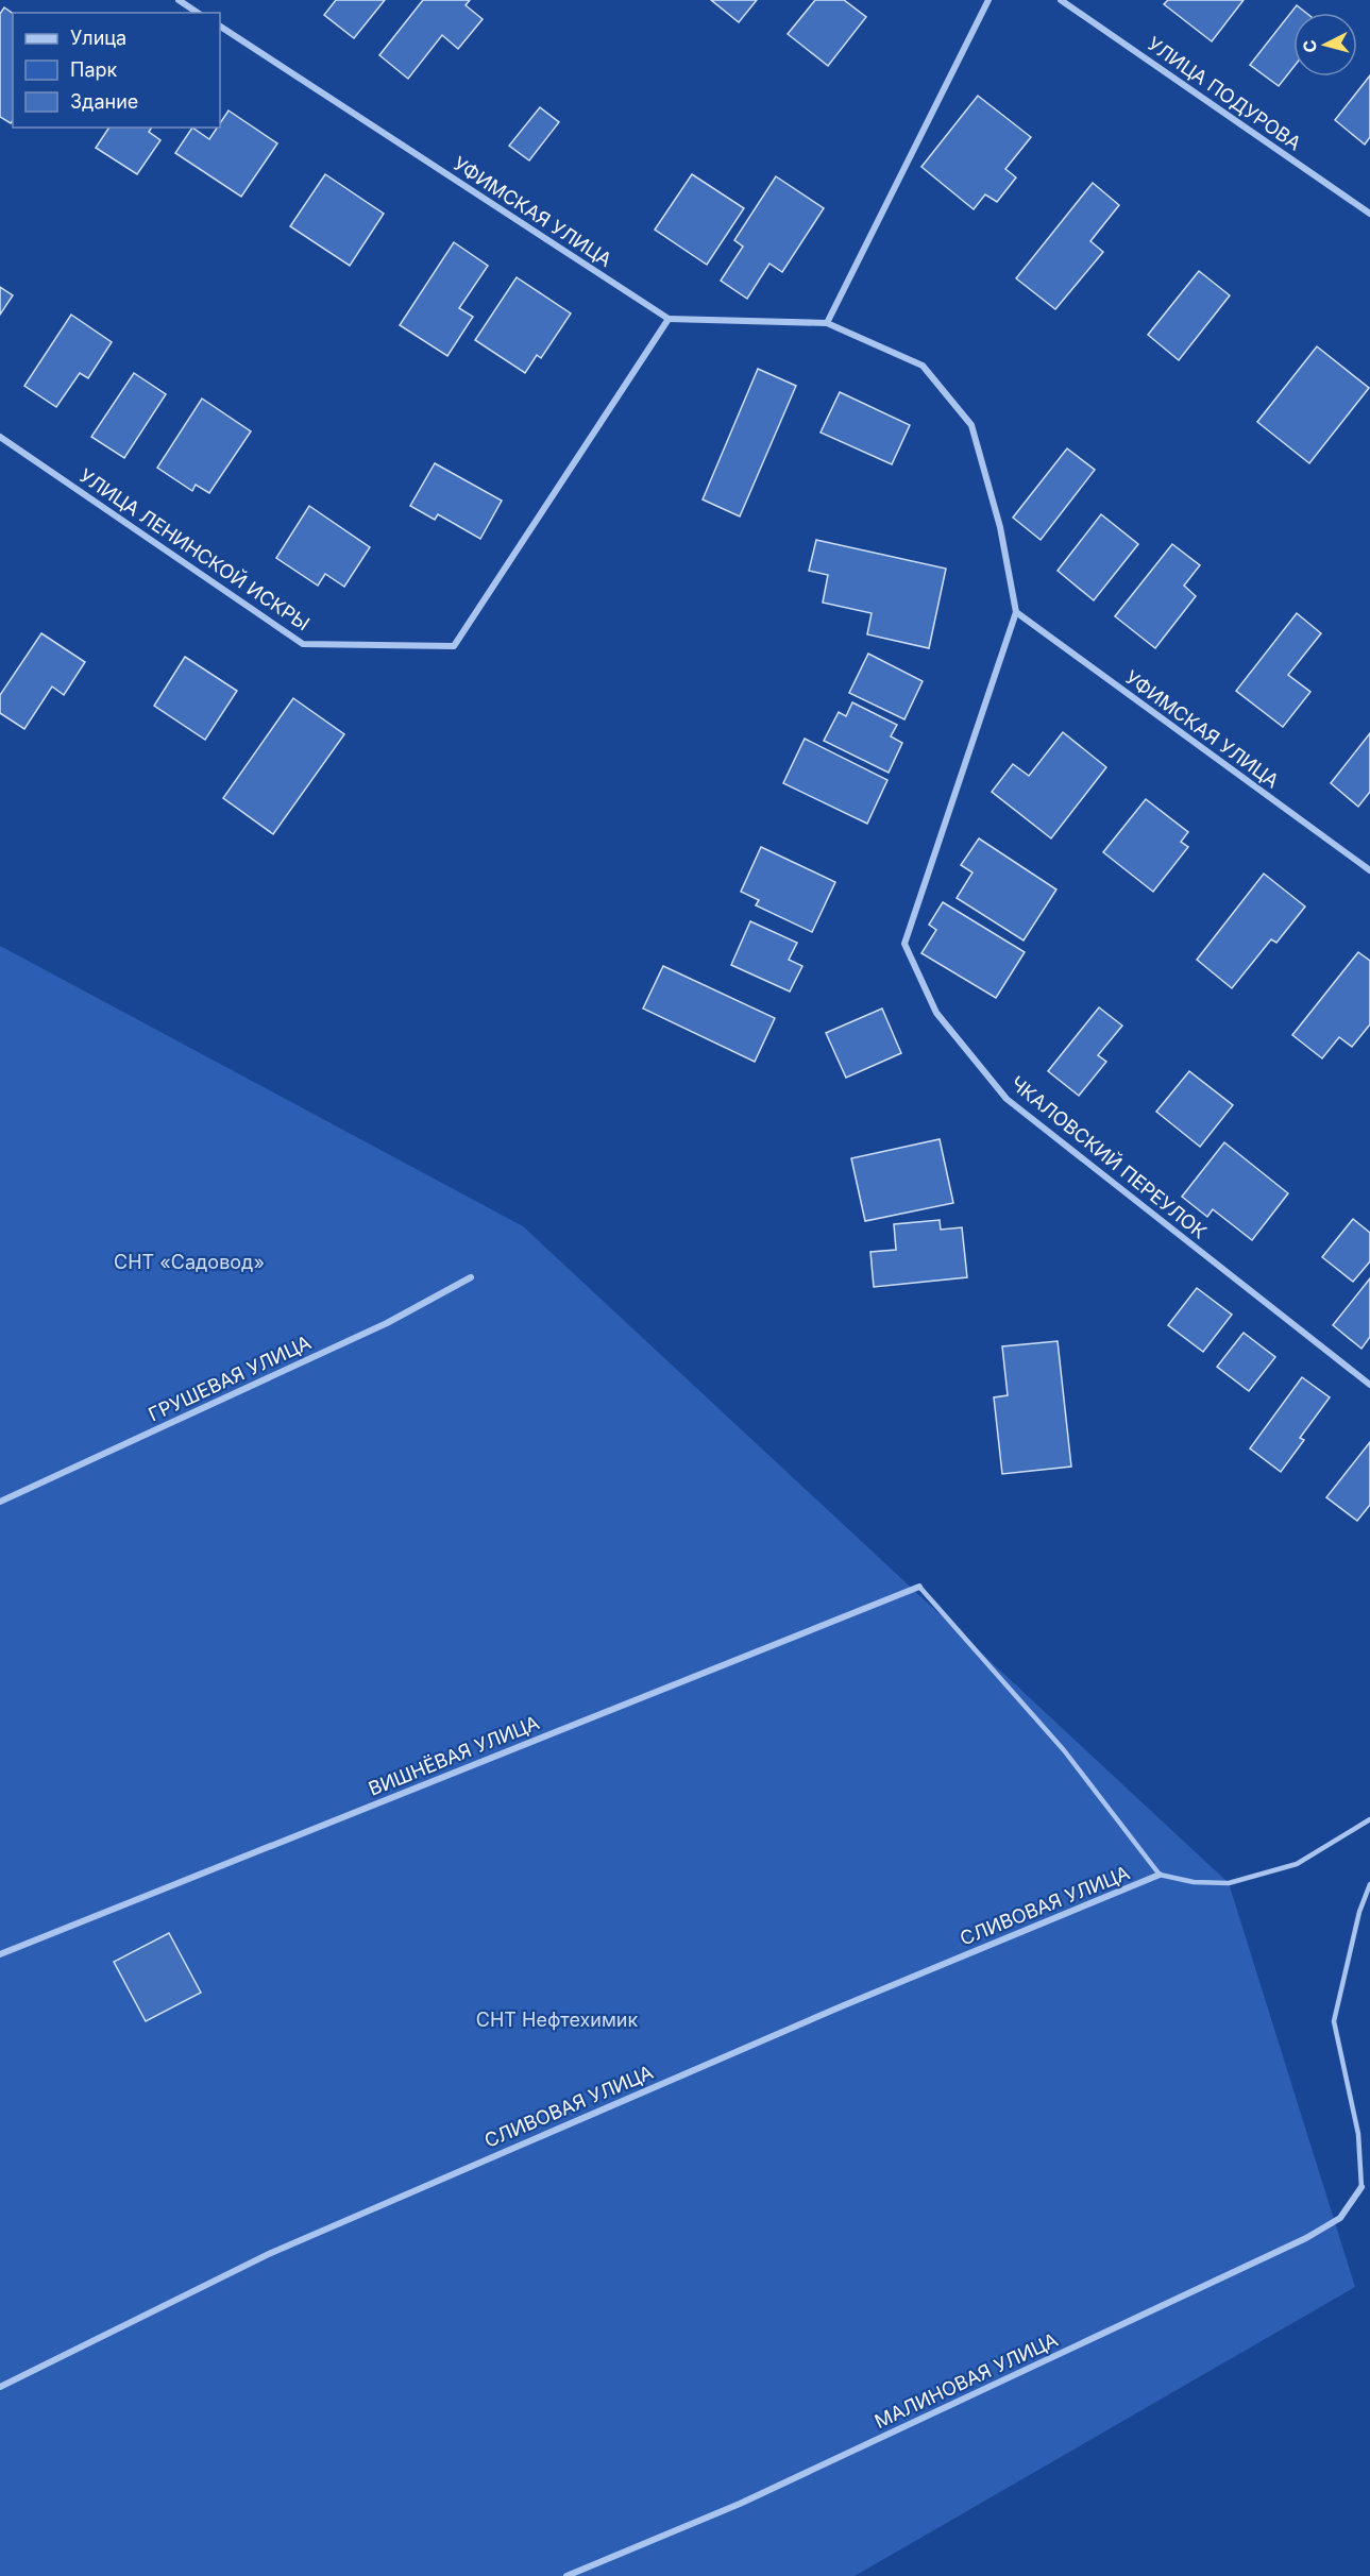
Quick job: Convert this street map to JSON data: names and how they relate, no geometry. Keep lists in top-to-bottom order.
{
  "streets": {
    "street": [
      "УЛИЦА ПОДУРОВА",
      "УФИМСКАЯ УЛИЦА",
      "УЛИЦА ЛЕНИНСКОЙ ИСКРЫ",
      "ЧКАЛОВСКИЙ ПЕРЕУЛОК",
      "ГРУШЕВАЯ УЛИЦА",
      "ВИШНЁВАЯ УЛИЦА",
      "СЛИВОВАЯ УЛИЦА",
      "МАЛИНОВАЯ УЛИЦА"
    ]
  },
  "crossings": [
    ["УФИМСКАЯ УЛИЦА", "УЛИЦА ЛЕНИНСКОЙ ИСКРЫ"],
    ["УФИМСКАЯ УЛИЦА", "ЧКАЛОВСКИЙ ПЕРЕУЛОК"]
  ],
  "parks": ["СНТ «Садовод»", "СНТ Нефтехимик"],
  "legend": ["Улица", "Парк", "Здание"],
  "north": "left"
}
